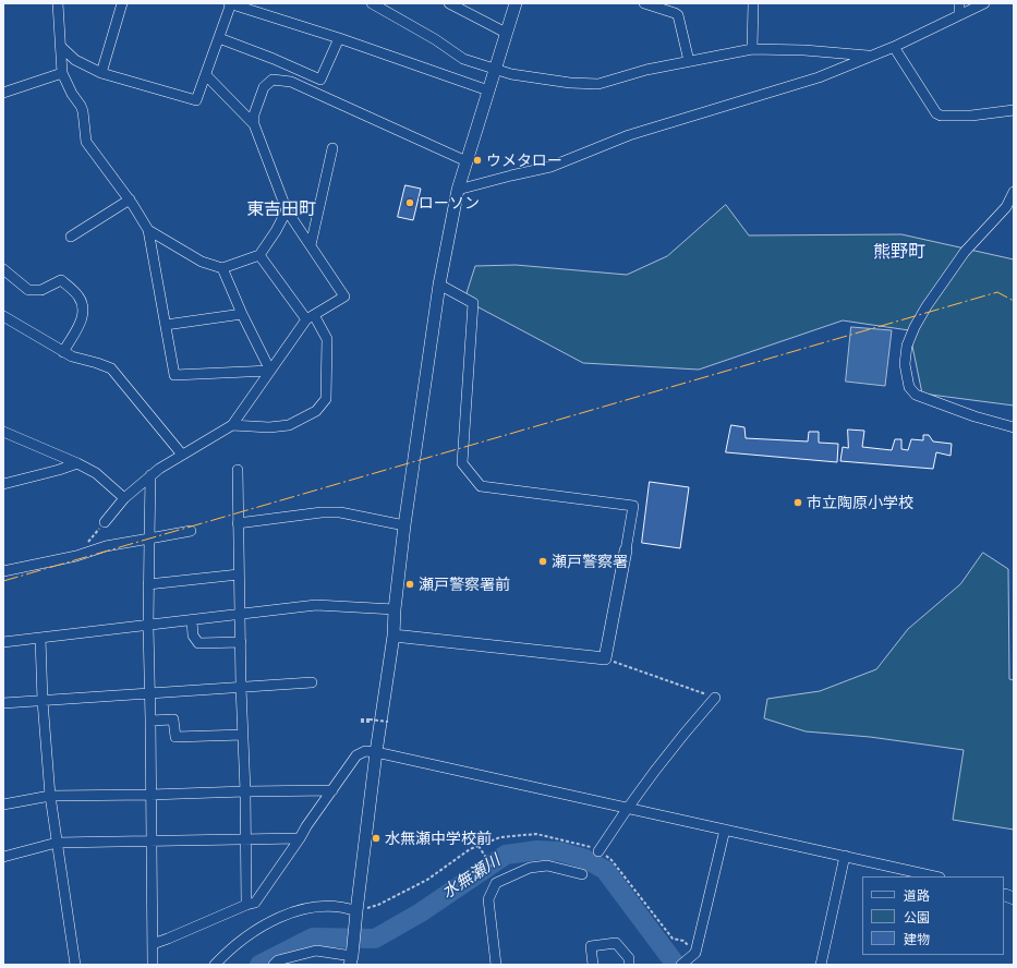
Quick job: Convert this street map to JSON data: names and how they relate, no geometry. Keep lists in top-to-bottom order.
{
  "districts": ["東吉田町", "熊野町"],
  "water": ["水無瀬川"],
  "places": [
    "ウメタロー",
    "ローソン",
    "市立陶原小学校",
    "瀬戸警察署",
    "瀬戸警察署前",
    "水無瀬中学校前"
  ],
  "legend": ["道路", "公園", "建物"]
}
